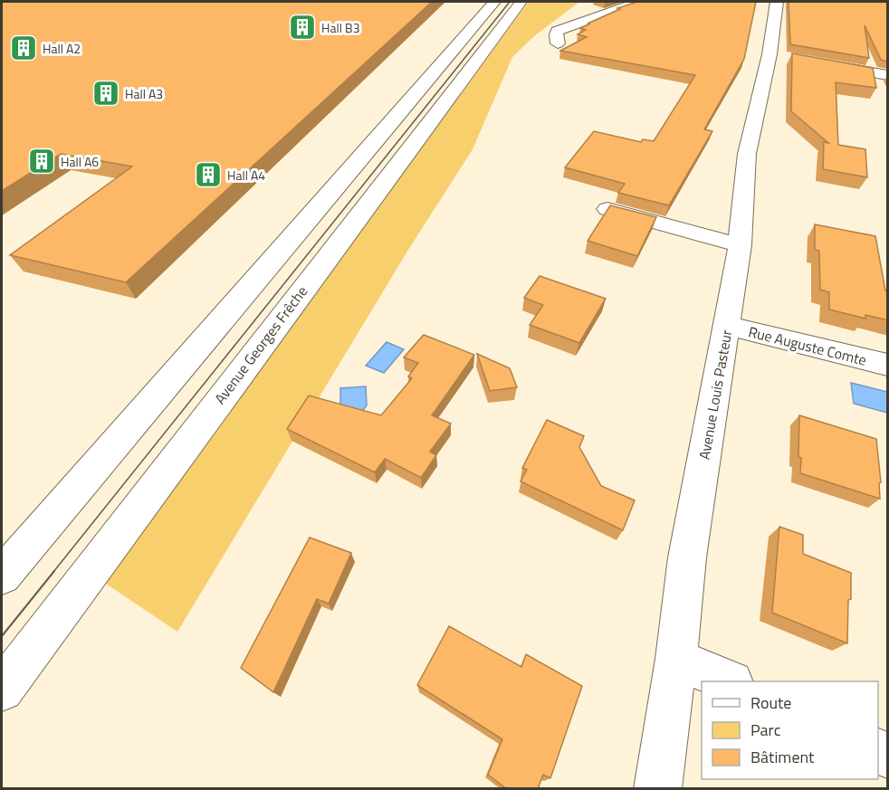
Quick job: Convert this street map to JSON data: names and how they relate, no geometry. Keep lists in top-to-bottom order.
{
  "streets": {
    "main road": ["Avenue Georges Frêche", "Rue Auguste Comte", "Avenue Louis Pasteur"]
  },
  "crossings": [
    ["Rue Auguste Comte", "Avenue Louis Pasteur"]
  ],
  "places": {
    "building": [
      "Hall B3",
      "Hall A2",
      "Hall A3",
      "Hall A6",
      "Hall A4"
    ]
  },
  "legend": ["Route", "Parc", "Bâtiment"]
}
